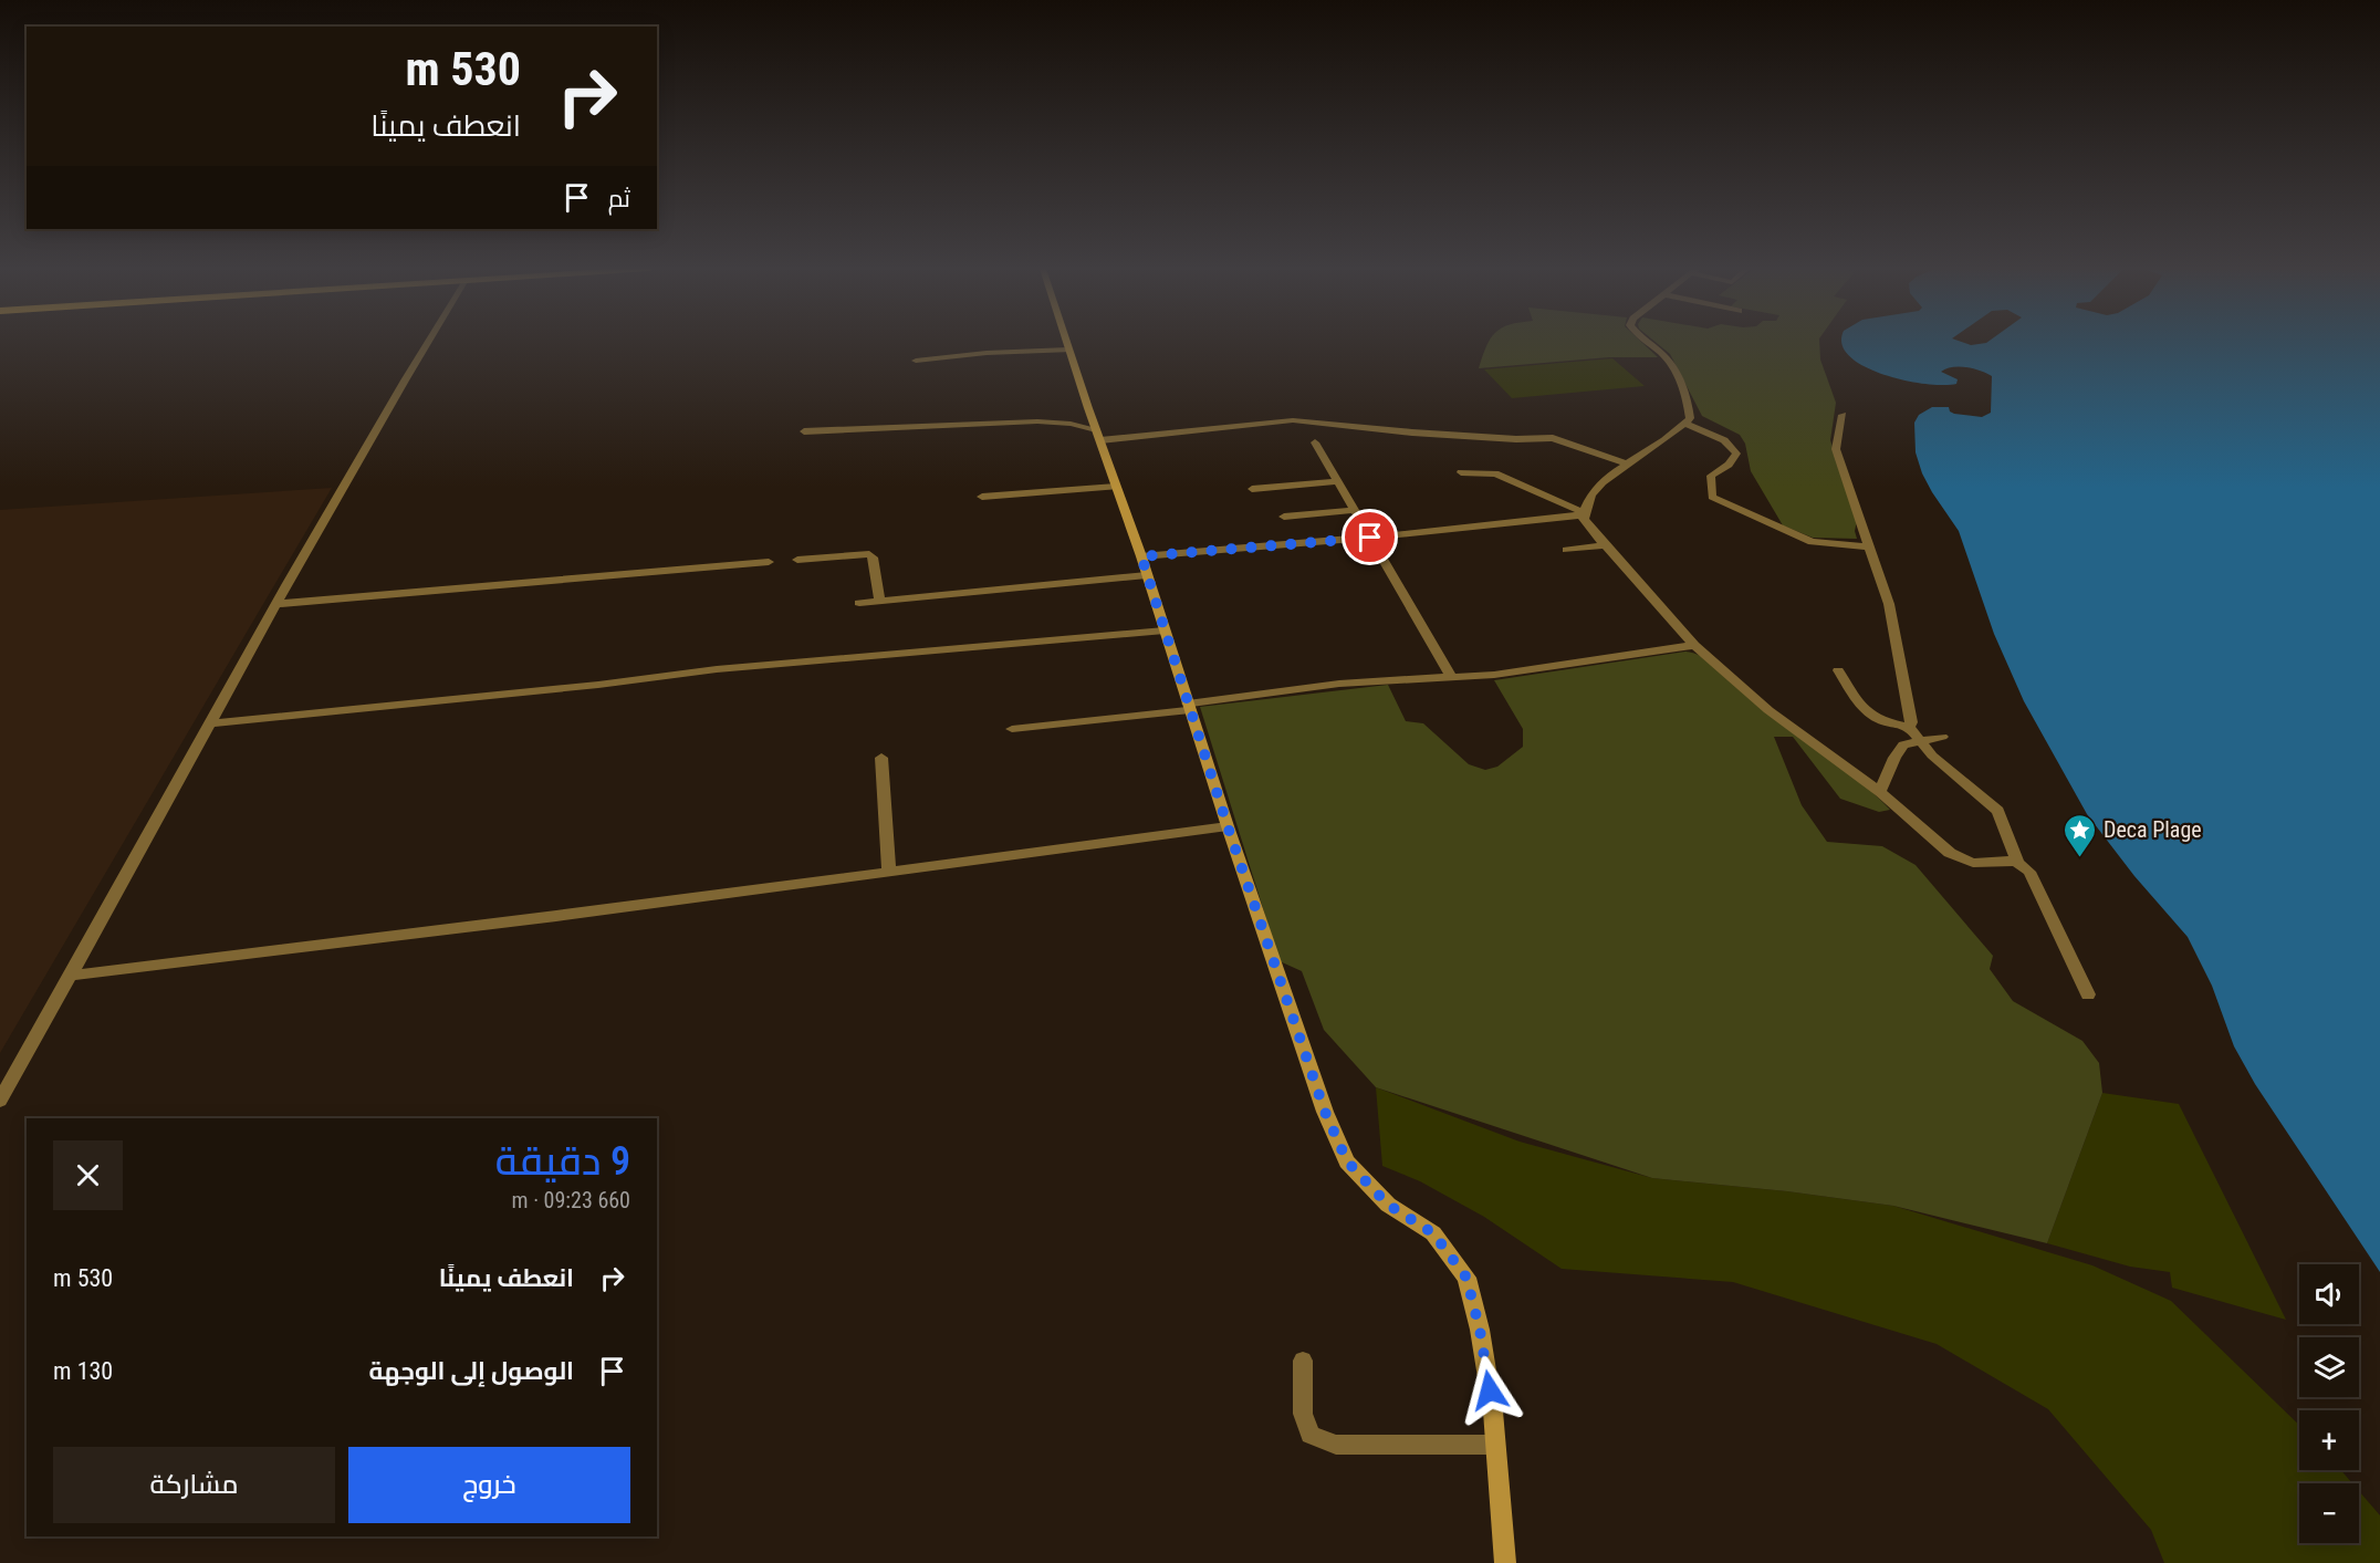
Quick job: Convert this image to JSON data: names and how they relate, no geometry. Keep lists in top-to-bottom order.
{
  "places": {
    "place": ["Deca Plage"]
  },
  "page": {
    "turn": ["530 m", "انعطف يمينًا"],
    "then": "ثم",
    "heading": ["9 دقيقة", "660 m · 09:23"],
    "list": [
      {
        "name": "انعطف يمينًا",
        "value": "530 m"
      },
      {
        "name": "الوصول إلى الوجهة",
        "value": "130 m"
      }
    ],
    "map_buttons": ["+", "−"],
    "buttons": ["خروج", "مشاركة"]
  }
}
